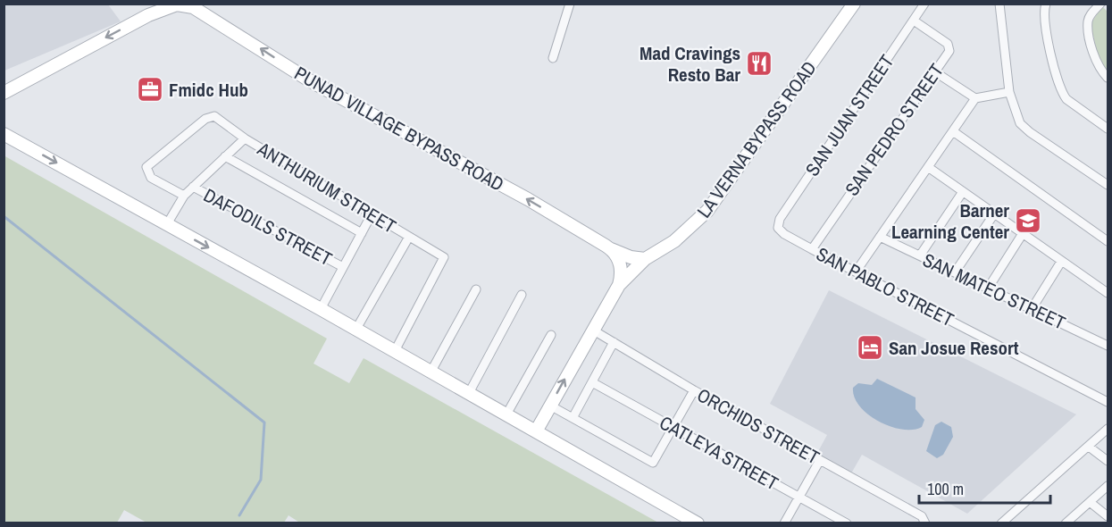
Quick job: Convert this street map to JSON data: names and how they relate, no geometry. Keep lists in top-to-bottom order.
{
  "streets": {
    "main road": ["PUNAD VILLAGE BYPASS ROAD", "LA VERNA BYPASS ROAD"],
    "street": [
      "SAN JUAN STREET",
      "SAN PEDRO STREET",
      "ANTHURIUM STREET",
      "DAFODILS STREET",
      "SAN PABLO STREET",
      "SAN MATEO STREET",
      "ORCHIDS STREET",
      "CATLEYA STREET"
    ]
  },
  "crossings": [
    ["SAN JUAN STREET", "SAN PEDRO STREET"],
    ["SAN JUAN STREET", "SAN PABLO STREET"],
    ["SAN PEDRO STREET", "SAN PABLO STREET"]
  ],
  "one_way": ["PUNAD VILLAGE BYPASS ROAD"],
  "places": {
    "restaurant": ["Mad Cravings Resto Bar"],
    "office": ["Fmidc Hub"],
    "school or university": ["Barner Learning Center"],
    "hotel": ["San Josue Resort"]
  },
  "scale_bar": "100 m"
}
